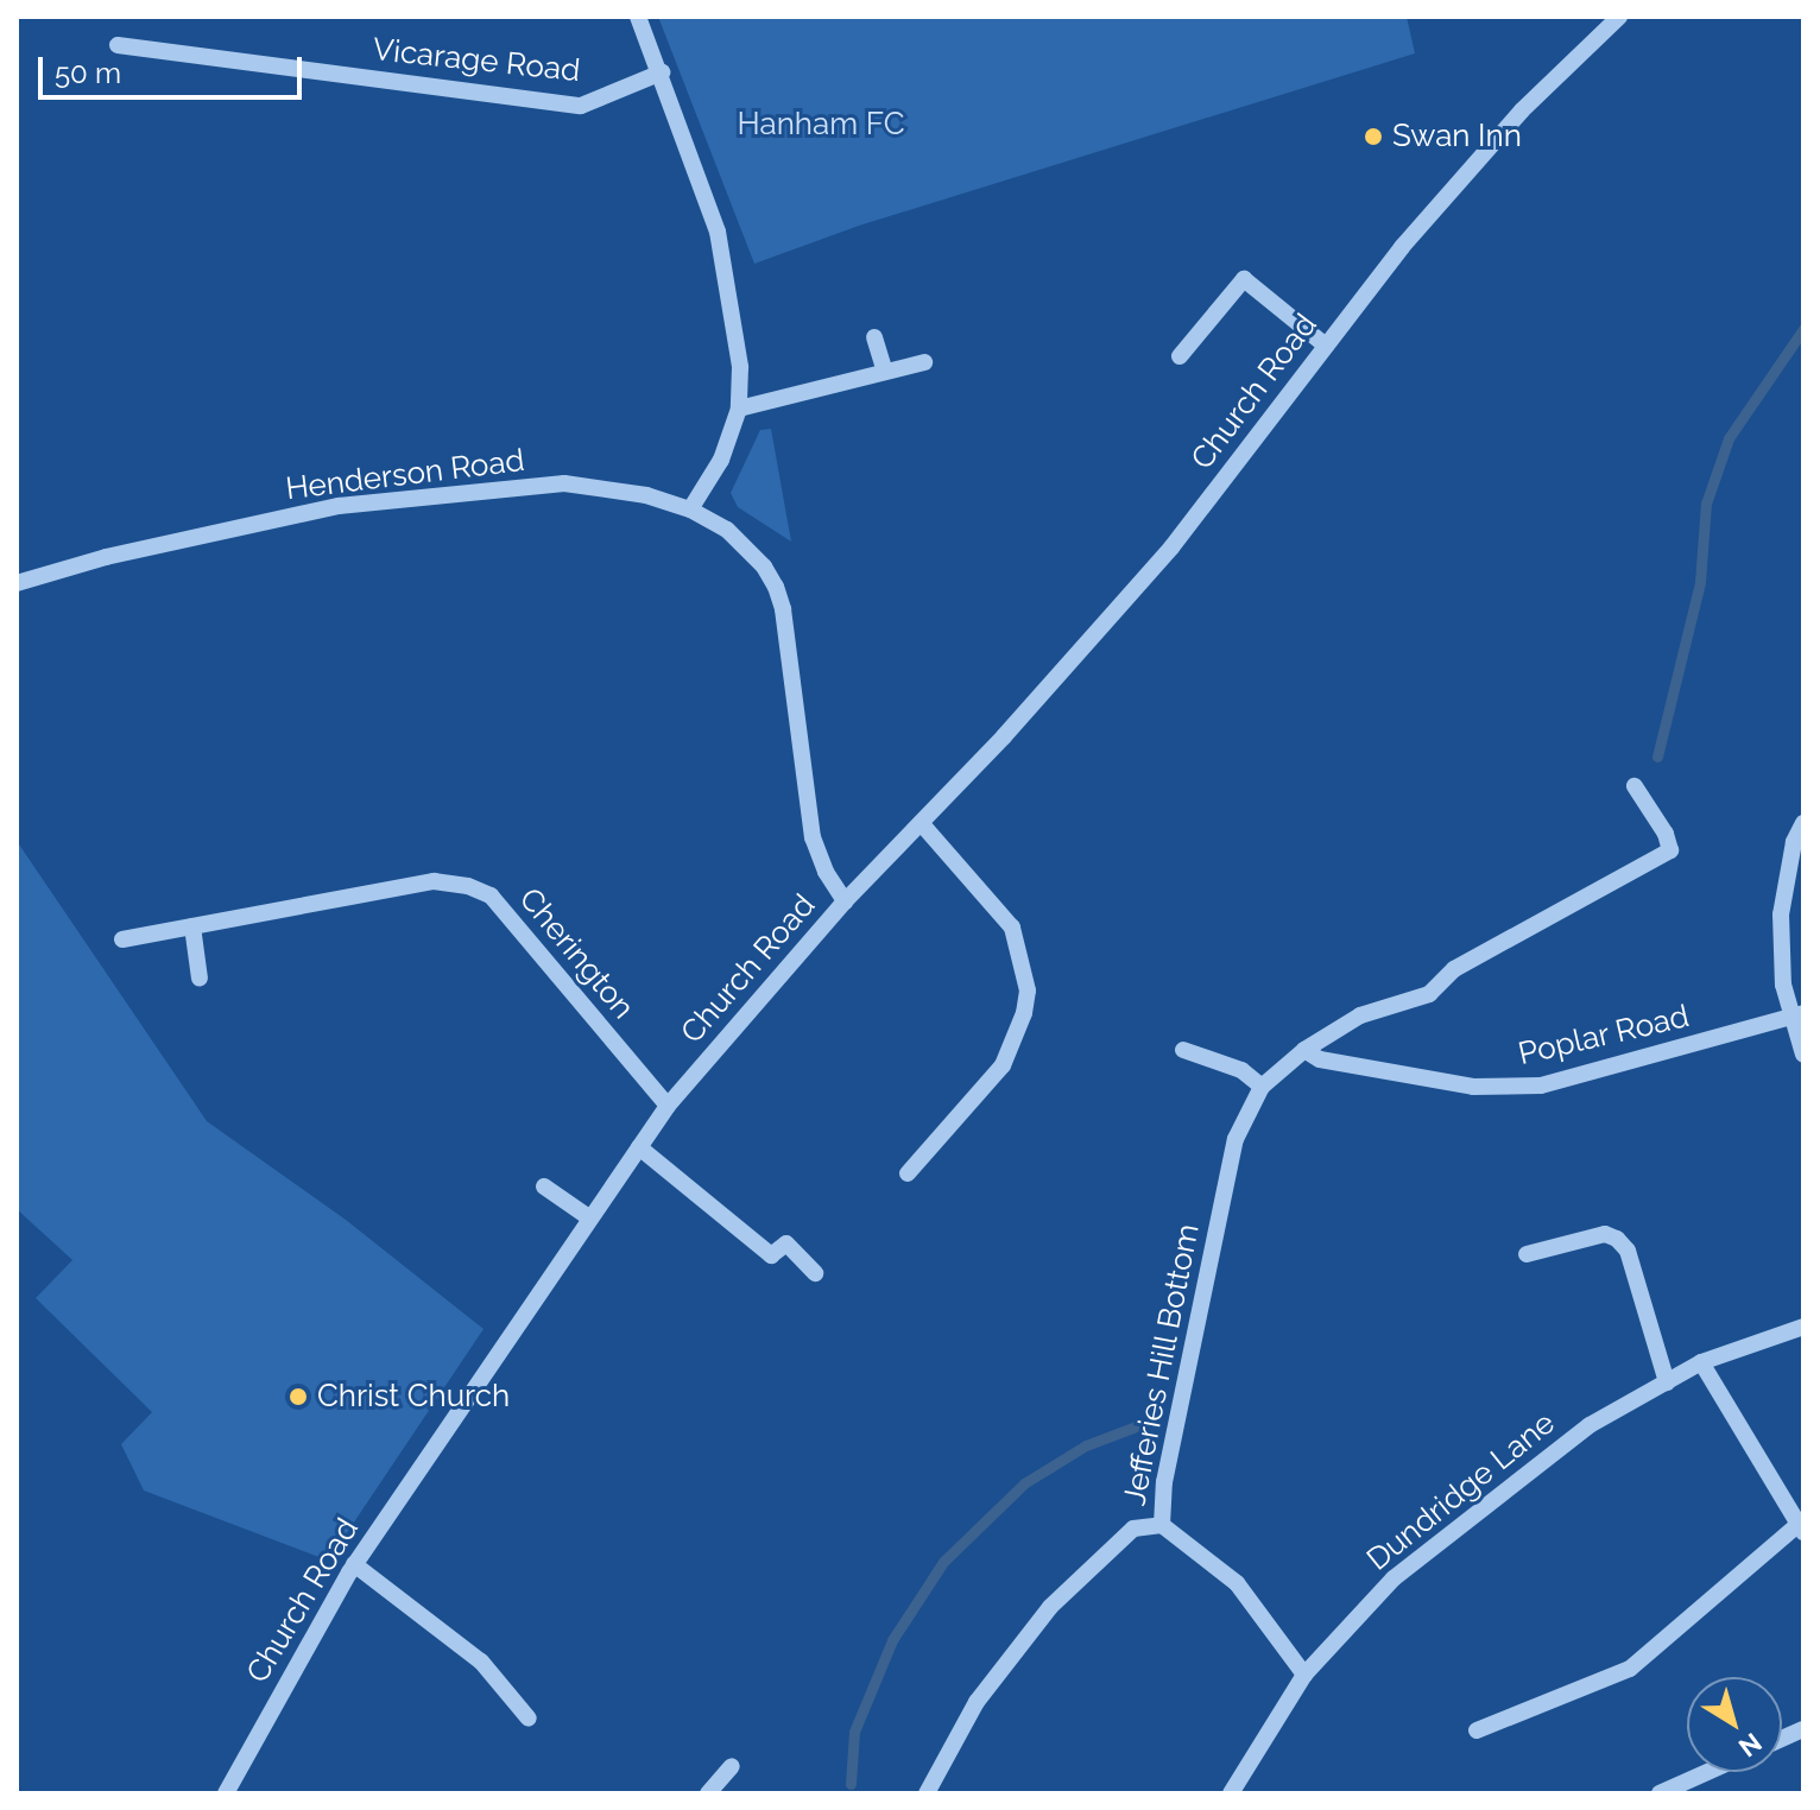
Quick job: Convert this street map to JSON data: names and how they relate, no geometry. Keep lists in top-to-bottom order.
{
  "streets": {
    "street": [
      "Vicarage Road",
      "Church Road",
      "Henderson Road",
      "Cherington",
      "Poplar Road",
      "Jefferies Hill Bottom",
      "Dundridge Lane"
    ]
  },
  "crossings": [
    ["Church Road", "Cherington"],
    ["Poplar Road", "Jefferies Hill Bottom"]
  ],
  "parks": ["Hanham FC"],
  "places": ["Swan Inn", "Christ Church"],
  "scale_bar": "50 m",
  "north": "bottom right"
}
